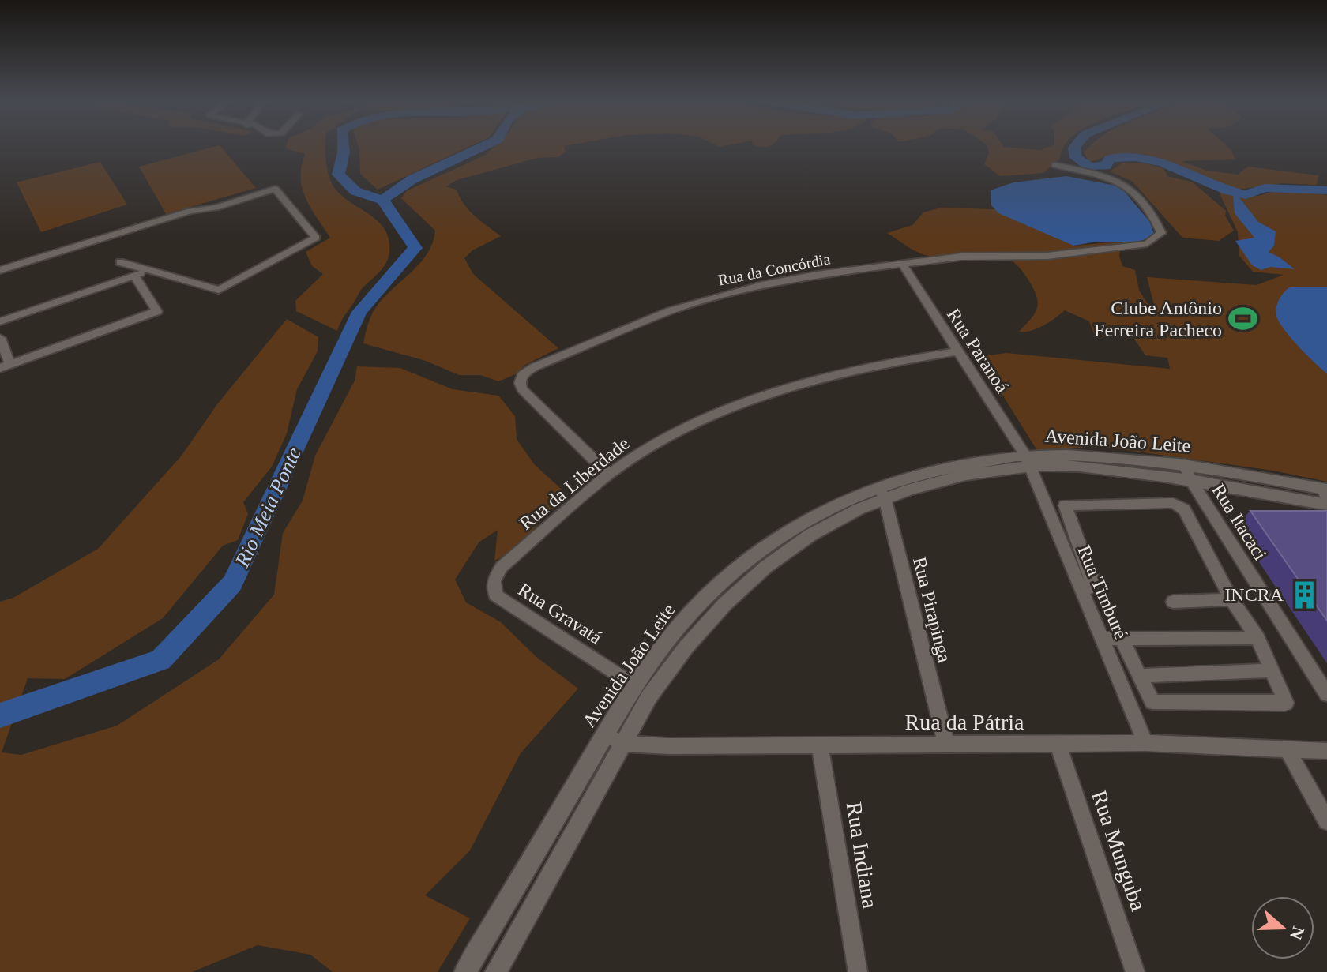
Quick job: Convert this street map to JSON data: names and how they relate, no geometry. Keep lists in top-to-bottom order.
{
  "streets": {
    "street": [
      "Rua da Concórdia",
      "Rua Paranoá",
      "Avenida João Leite",
      "Rua da Liberdade",
      "Rua Itacaci",
      "Rua Timburé",
      "Rua Pirapinga",
      "Rua Gravatá",
      "Rua da Pátria",
      "Rua Munguba",
      "Rua Indiana"
    ]
  },
  "crossings": [
    ["Rua da Concórdia", "Rua Paranoá"],
    ["Rua da Concórdia", "Rua da Liberdade"],
    ["Rua Paranoá", "Avenida João Leite"],
    ["Rua Paranoá", "Rua da Liberdade"],
    ["Rua Paranoá", "Rua Timburé"],
    ["Avenida João Leite", "Rua Itacaci"],
    ["Avenida João Leite", "Rua Timburé"],
    ["Avenida João Leite", "Rua Pirapinga"],
    ["Avenida João Leite", "Rua Gravatá"],
    ["Avenida João Leite", "Rua da Pátria"],
    ["Rua da Liberdade", "Rua Gravatá"],
    ["Rua Timburé", "Rua da Pátria"],
    ["Rua Pirapinga", "Rua da Pátria"],
    ["Rua da Pátria", "Rua Munguba"],
    ["Rua da Pátria", "Rua Indiana"]
  ],
  "water": ["Rio Meia Ponte"],
  "places": {
    "sports": ["Clube Antônio Ferreira Pacheco"],
    "building": ["INCRA"]
  },
  "north": "right"
}
